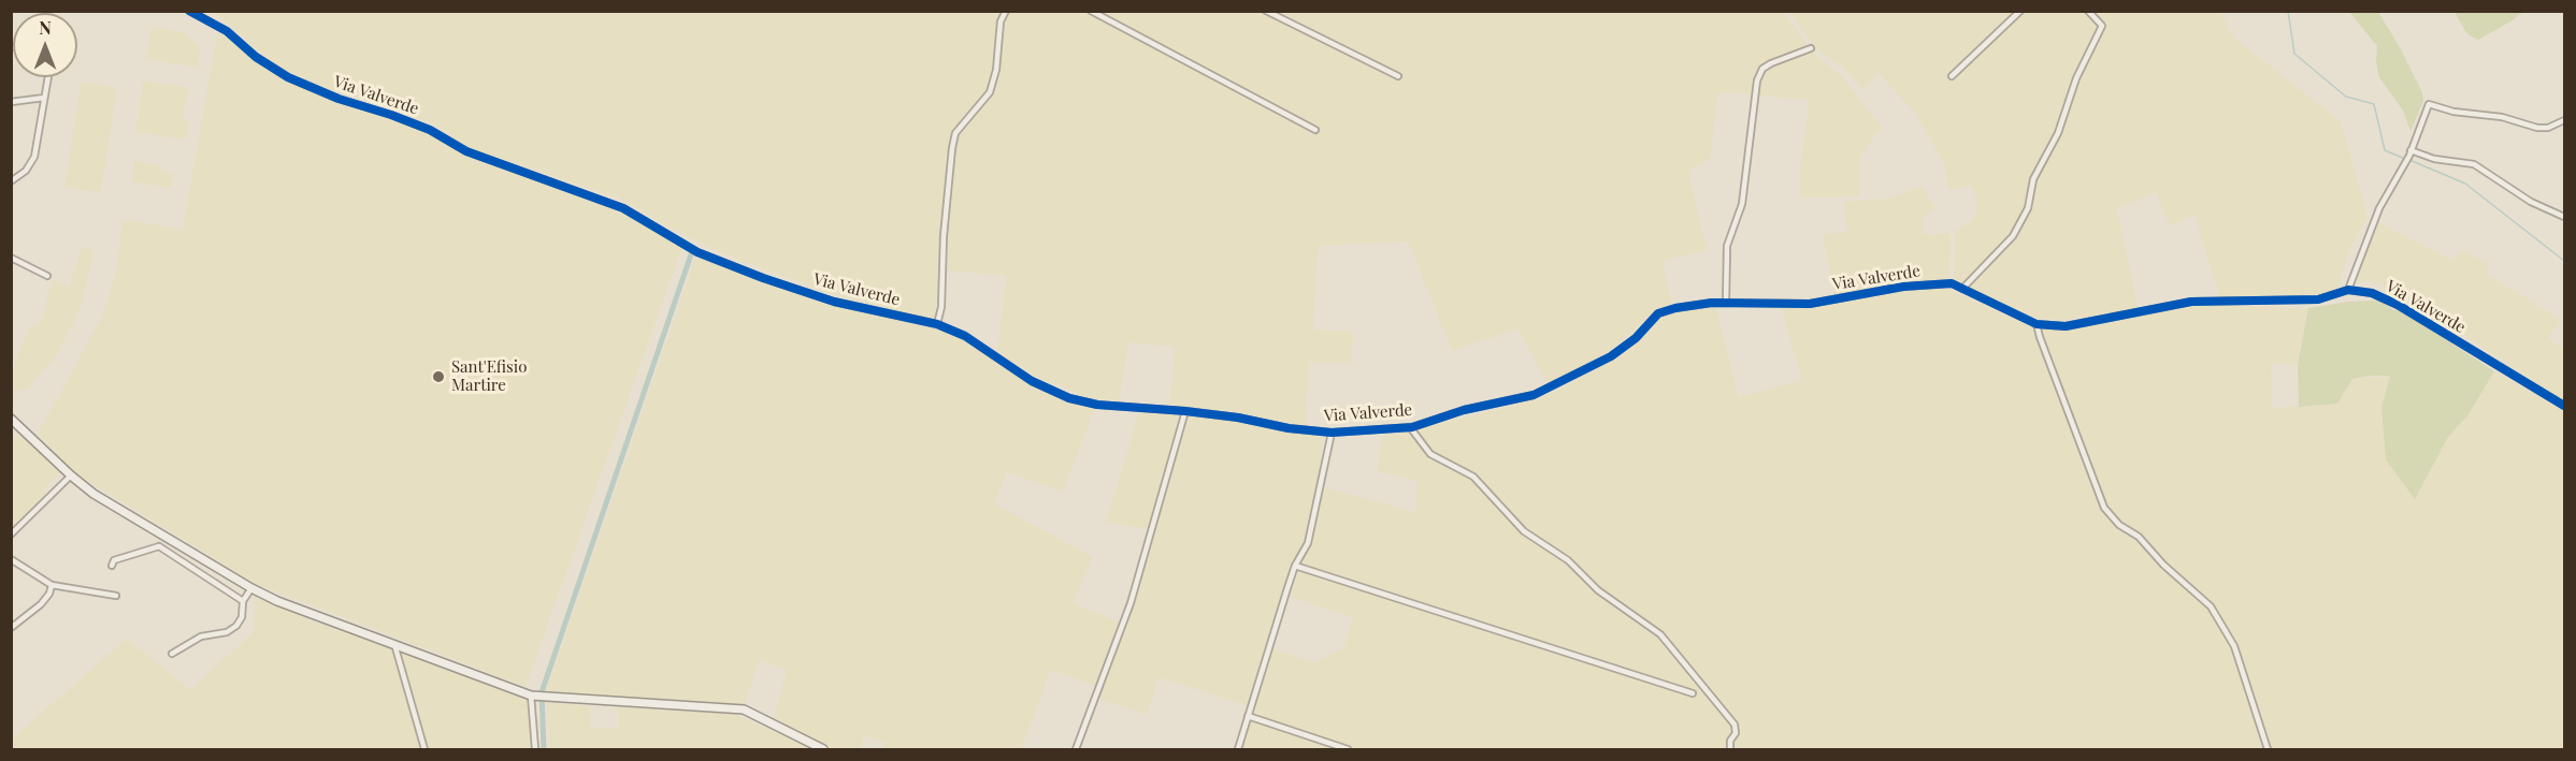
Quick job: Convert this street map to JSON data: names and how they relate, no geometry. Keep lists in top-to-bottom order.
{
  "streets": {
    "street": ["Via Valverde"]
  },
  "places": ["Sant'Efisio Martire"],
  "north": "top"
}
